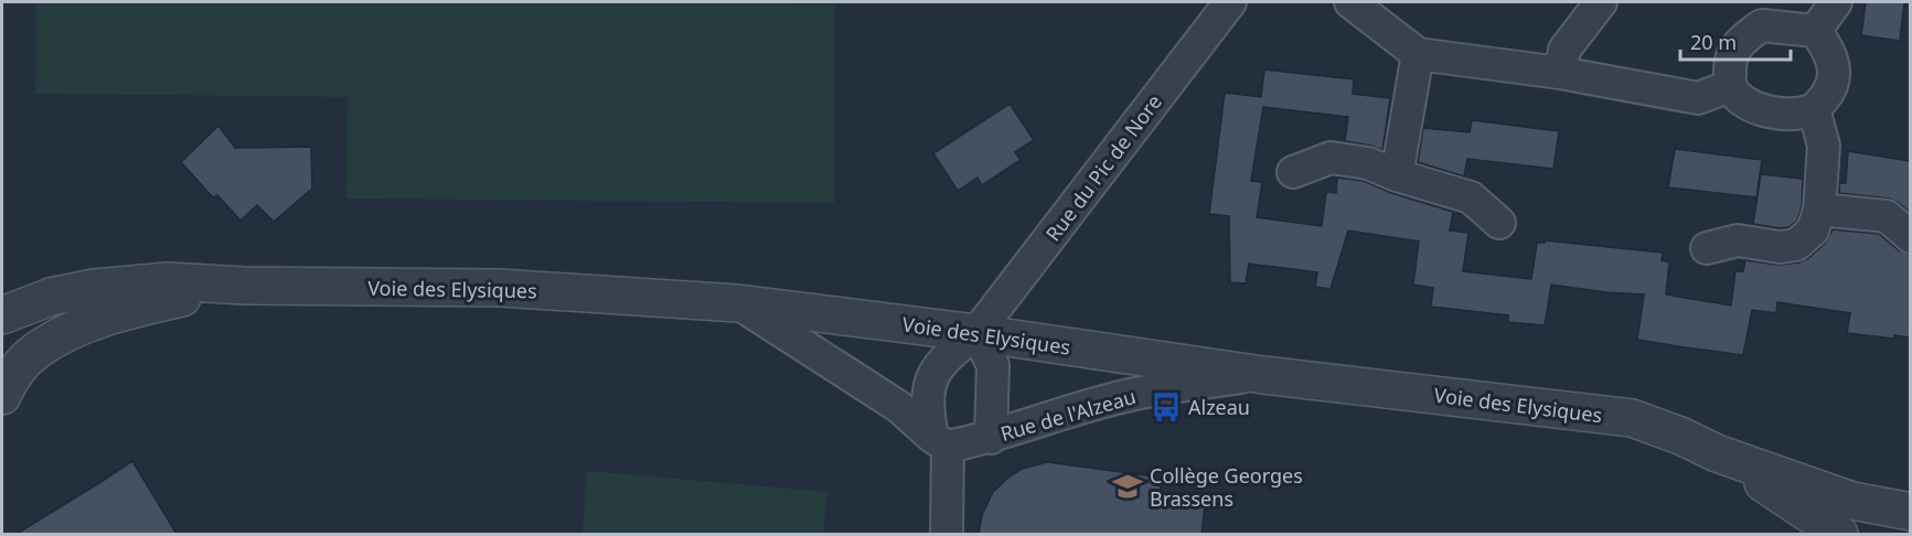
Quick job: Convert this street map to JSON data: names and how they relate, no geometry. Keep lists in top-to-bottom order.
{
  "streets": {
    "street": ["Rue du Pic de Nore", "Voie des Elysiques", "Rue de l'Alzeau"]
  },
  "crossings": [
    ["Rue du Pic de Nore", "Voie des Elysiques"],
    ["Rue du Pic de Nore", "Rue de l'Alzeau"],
    ["Voie des Elysiques", "Rue de l'Alzeau"]
  ],
  "places": {
    "bus stop": ["Alzeau"],
    "school or university": ["Collège Georges Brassens"]
  },
  "scale_bar": "20 m"
}
